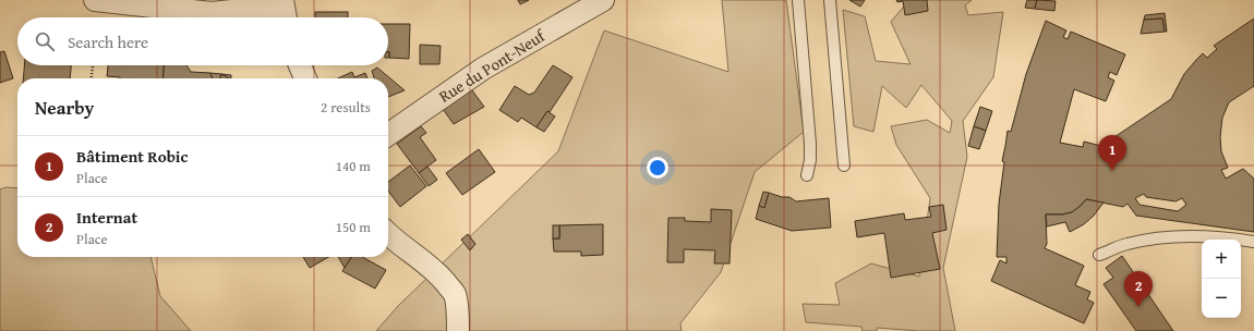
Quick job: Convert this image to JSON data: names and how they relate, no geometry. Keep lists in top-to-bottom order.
{
  "streets": {
    "street": ["Rue du Pont-Neuf"]
  },
  "page": {
    "search": "Search here",
    "heading": ["Nearby", "2 results"],
    "pins": ["1", "2"],
    "list": [
      {
        "mark": "1",
        "name": "Bâtiment Robic",
        "note": "Place",
        "value": "140 m"
      },
      {
        "mark": "2",
        "name": "Internat",
        "note": "Place",
        "value": "150 m"
      }
    ],
    "map_buttons": ["+", "−"]
  }
}
